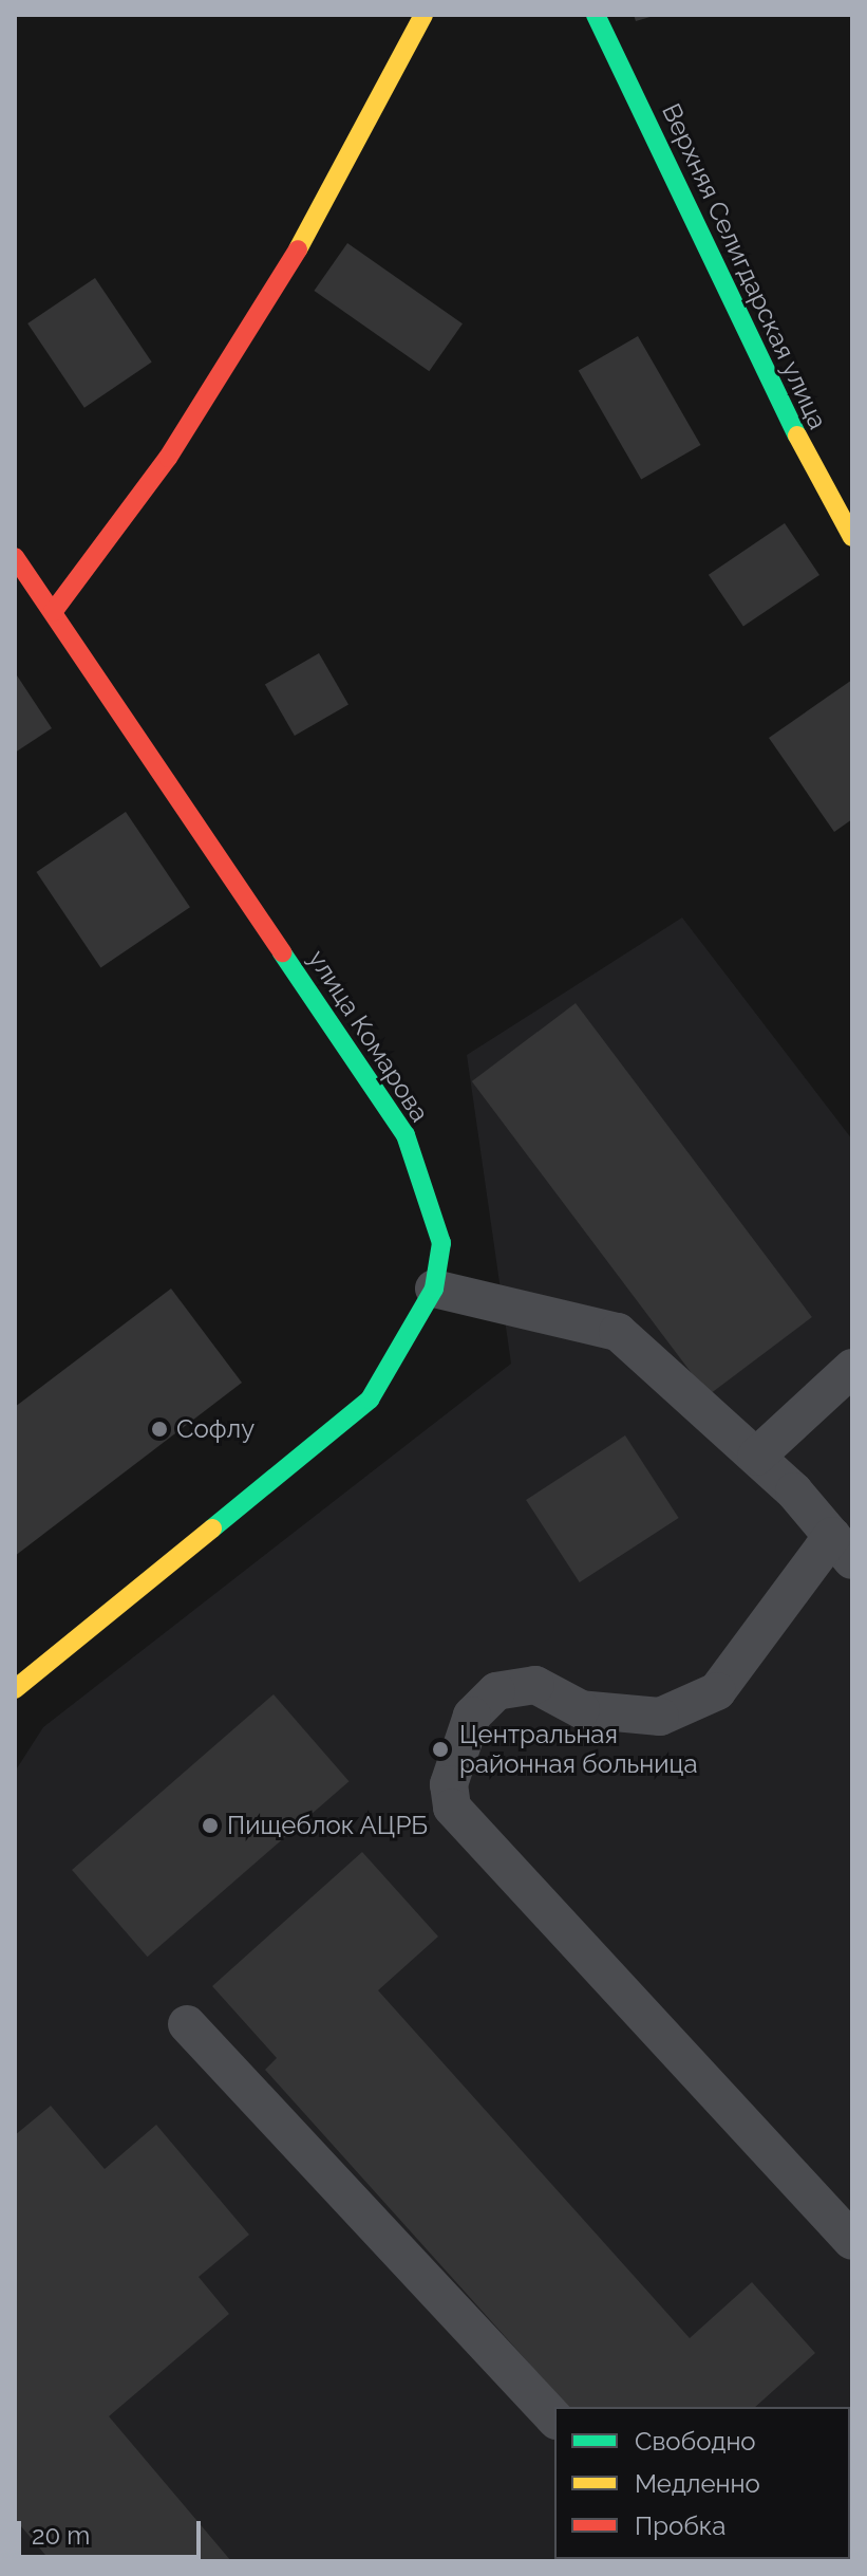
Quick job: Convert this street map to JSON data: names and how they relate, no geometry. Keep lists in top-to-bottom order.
{
  "streets": {
    "street": ["Верхняя Селигдарская улица", "улица Комарова"]
  },
  "places": ["Софлу", "Центральная районная больница", "Пищеблок АЦРБ"],
  "legend": ["Свободно", "Медленно", "Пробка"],
  "scale_bar": "20 m"
}
